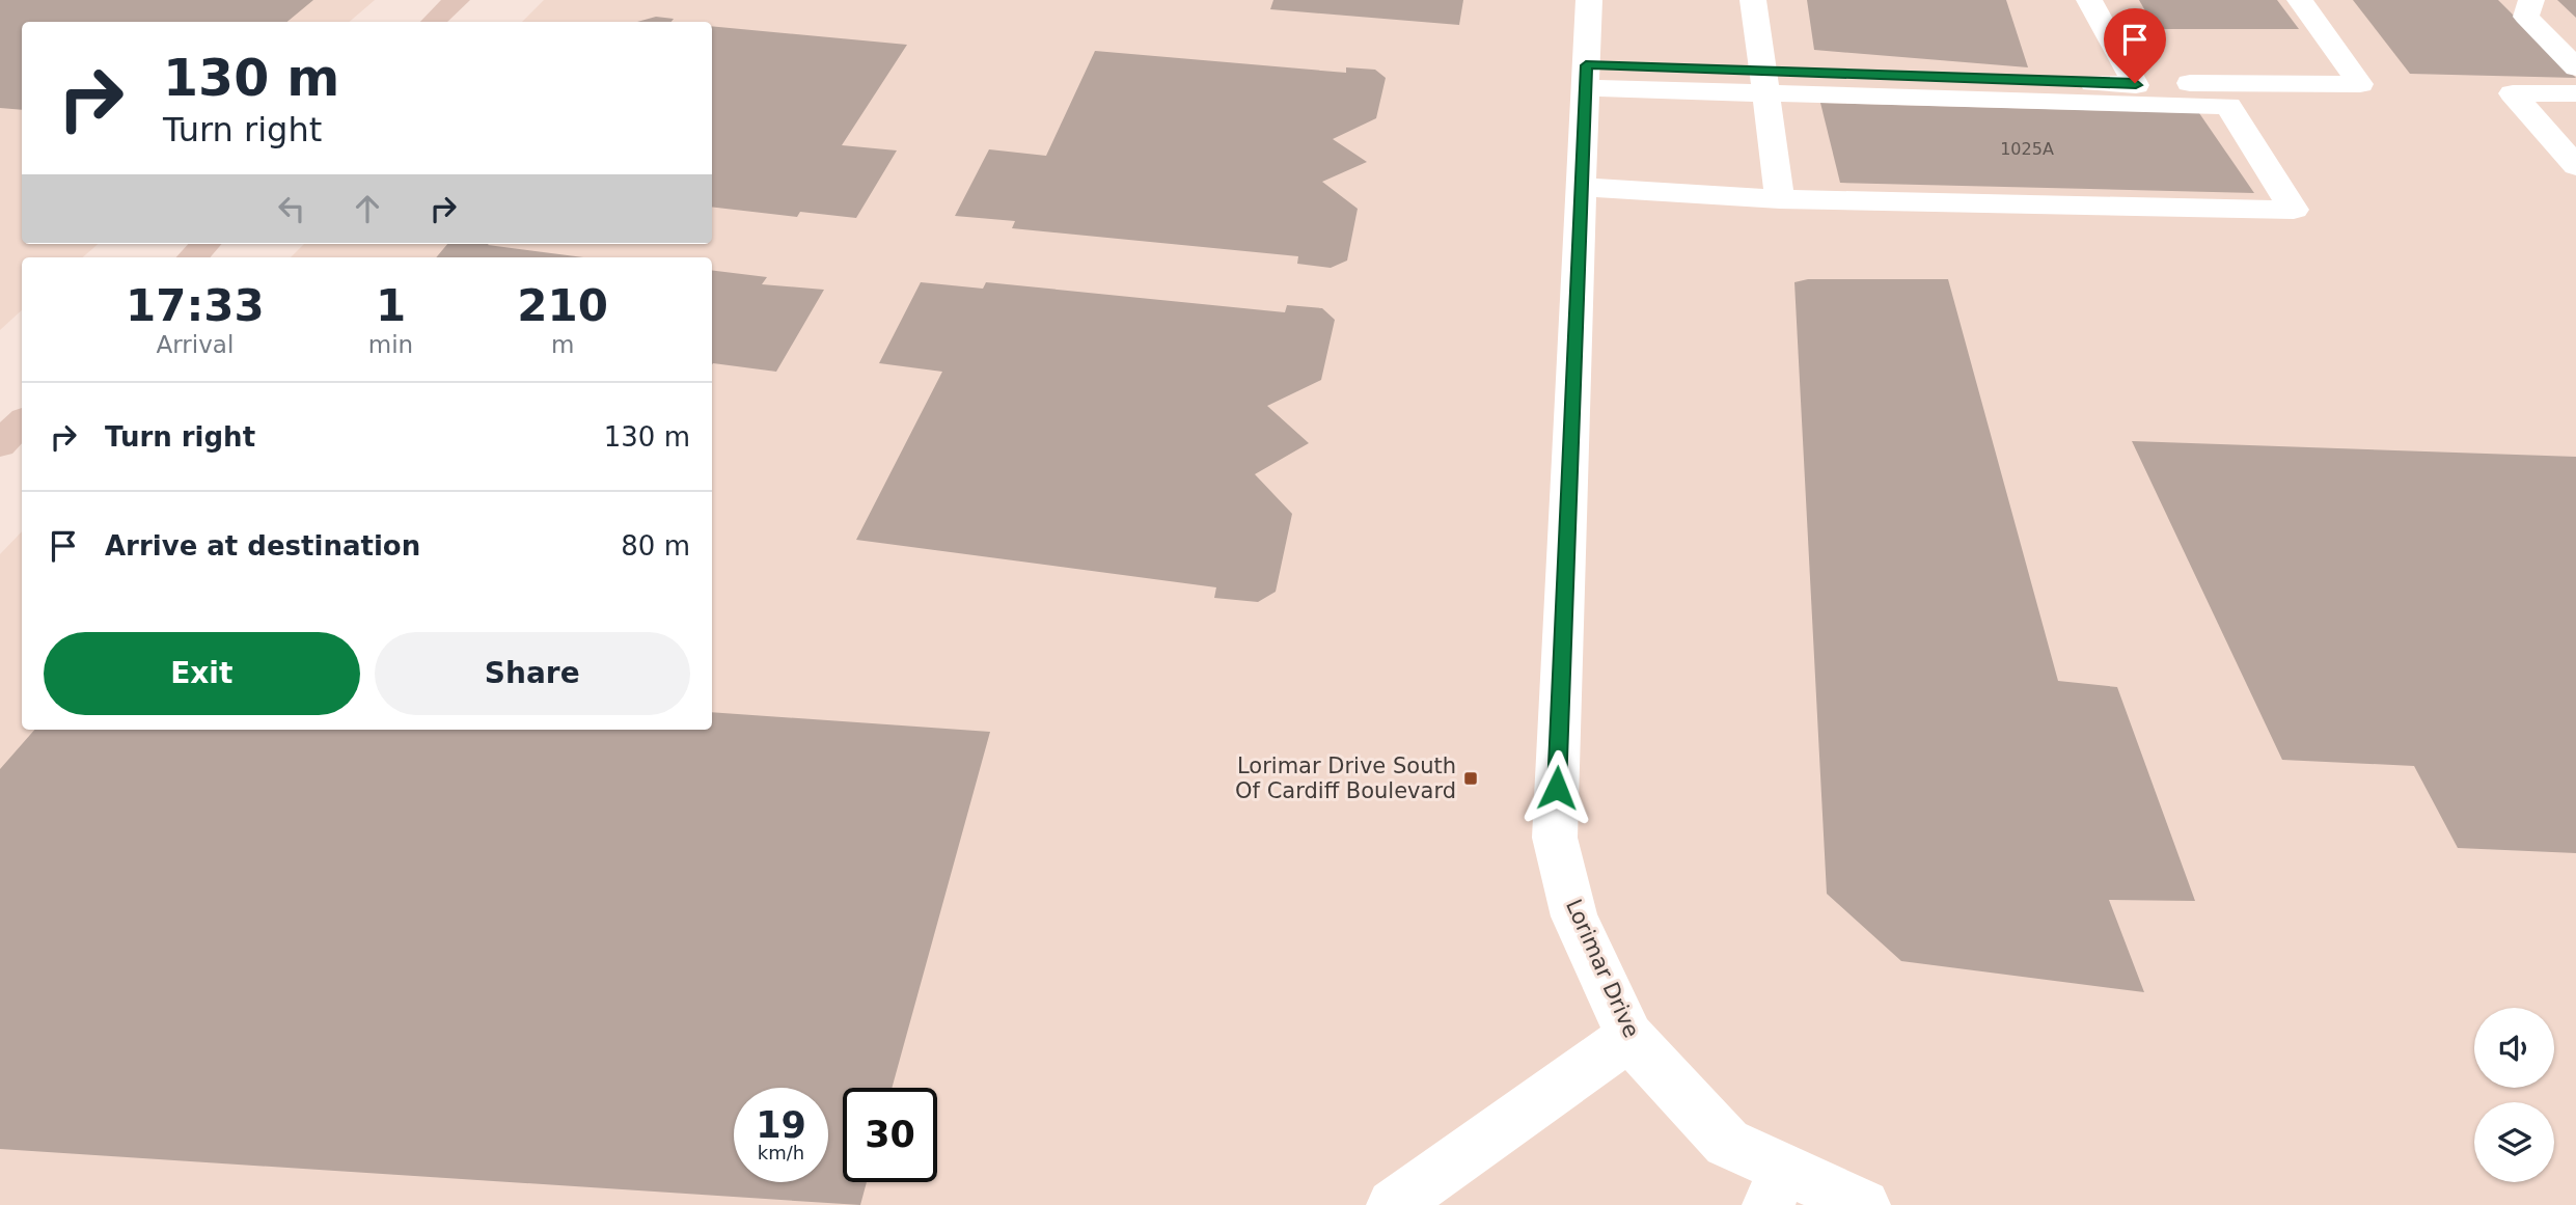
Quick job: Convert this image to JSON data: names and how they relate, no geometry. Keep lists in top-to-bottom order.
{
  "streets": {
    "street": ["Lorimar Drive"]
  },
  "places": {
    "transit": ["Lorimar Drive South Of Cardiff Boulevard"]
  },
  "house_numbers": ["1025A"],
  "page": {
    "turn": ["130 m", "Turn right"],
    "eta": [
      "17:33",
      "Arrival",
      "1",
      "min",
      "210",
      "m"
    ],
    "list": [
      {
        "name": "Turn right",
        "value": "130 m"
      },
      {
        "name": "Arrive at destination",
        "value": "80 m"
      }
    ],
    "buttons": ["Exit", "Share"],
    "speed": "19 km/h",
    "limit": "30"
  }
}
